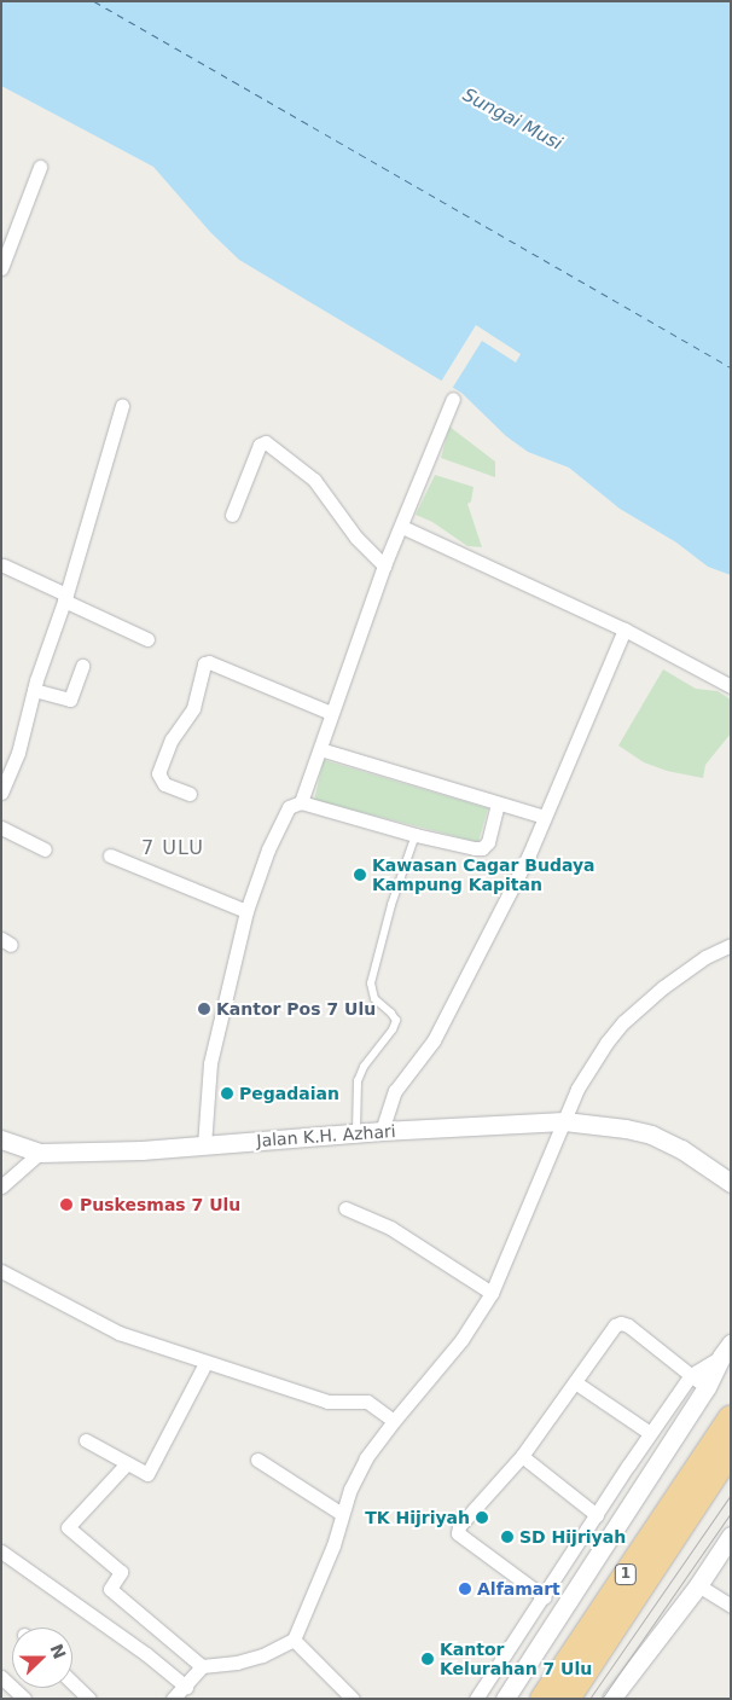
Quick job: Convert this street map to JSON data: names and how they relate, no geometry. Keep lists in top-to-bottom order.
{
  "streets": {
    "highway": ["1"],
    "street": ["Jalan K.H. Azhari"]
  },
  "districts": ["7 ULU"],
  "water": ["Sungai Musi"],
  "places": [
    "Kawasan Cagar Budaya Kampung Kapitan",
    "Kantor Pos 7 Ulu",
    "Pegadaian",
    "Puskesmas 7 Ulu",
    "TK Hijriyah",
    "SD Hijriyah",
    "Alfamart",
    "Kantor Kelurahan 7 Ulu"
  ],
  "north": "right"
}
